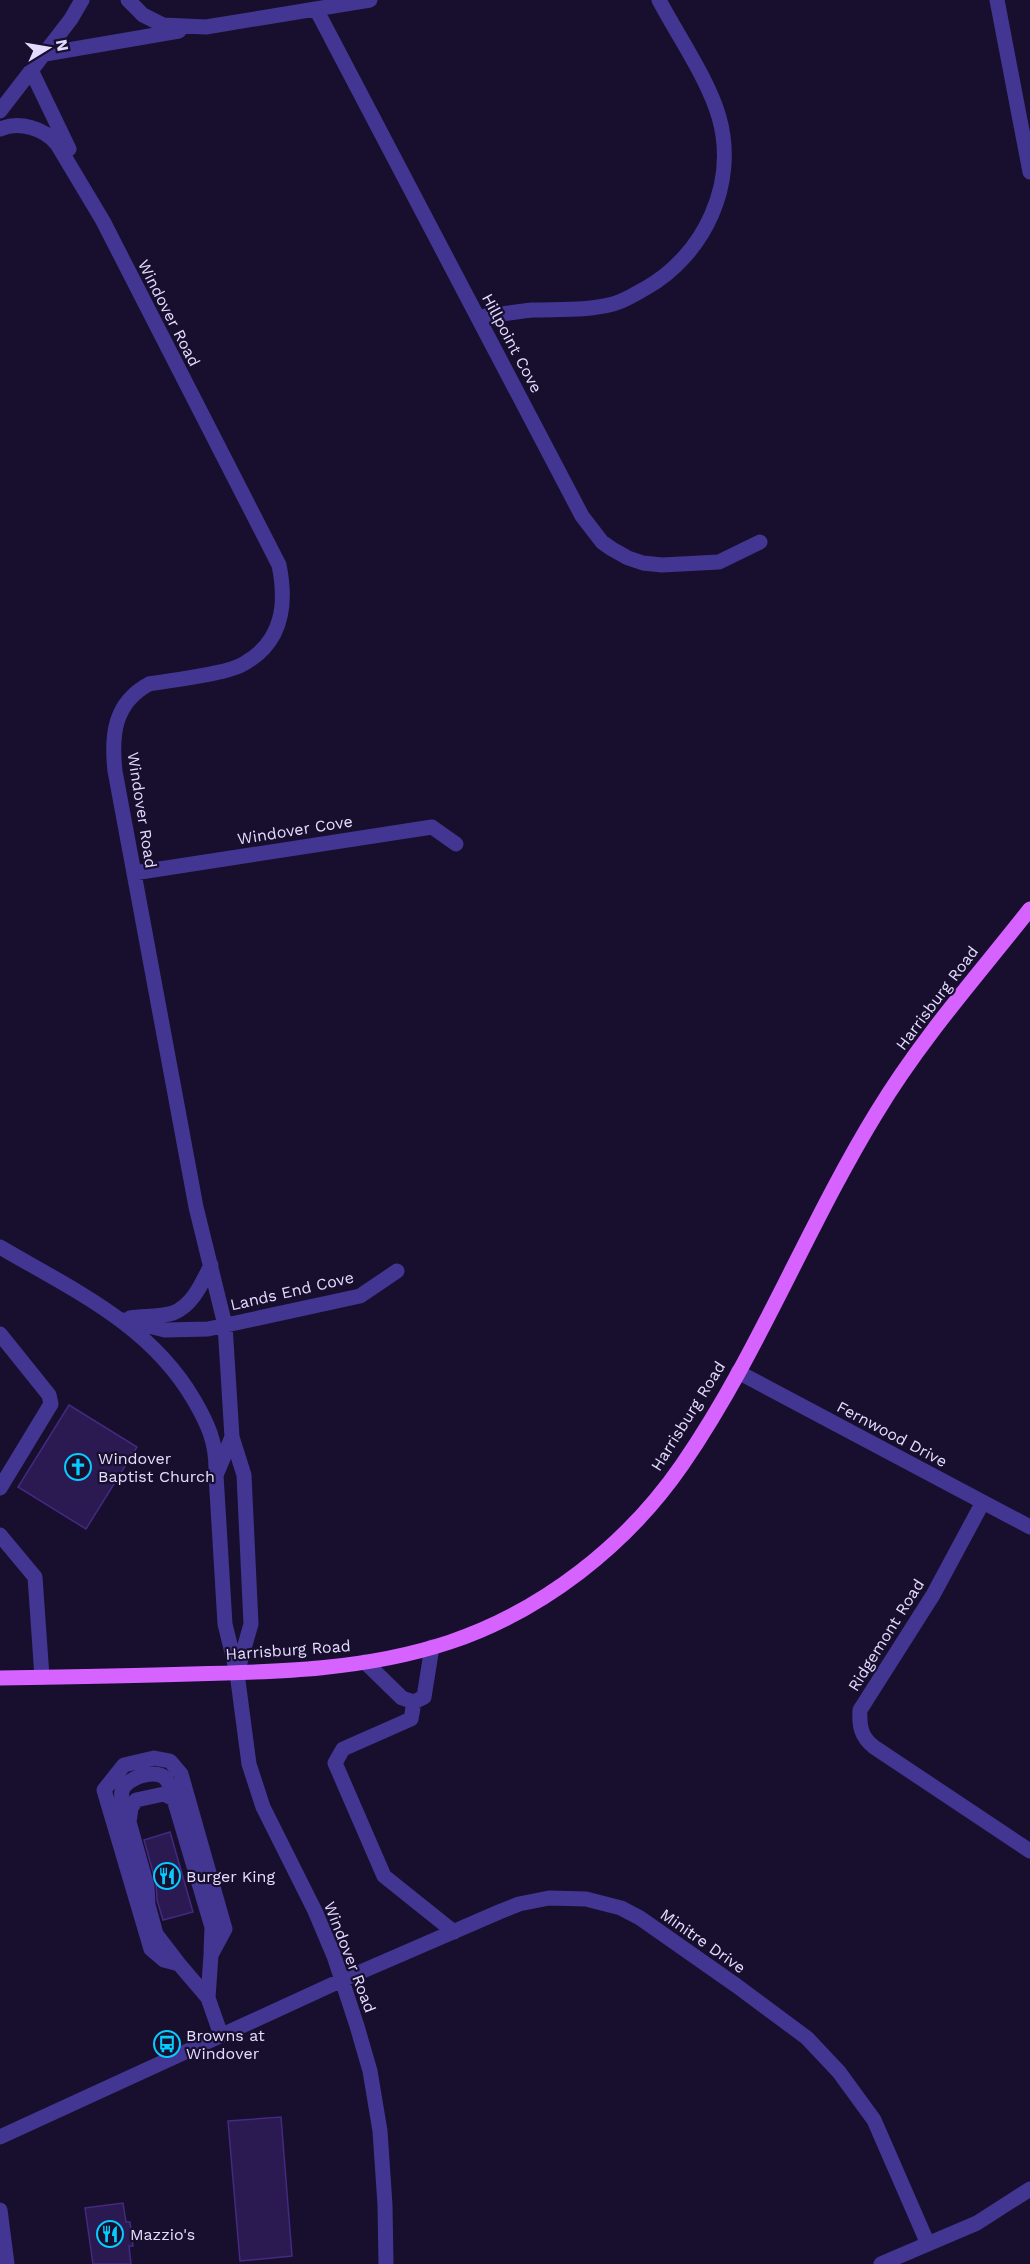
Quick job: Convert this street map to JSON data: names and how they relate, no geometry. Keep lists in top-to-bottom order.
{
  "streets": {
    "main road": ["Harrisburg Road"],
    "street": [
      "Windover Road",
      "Hillpoint Cove",
      "Windover Cove",
      "Lands End Cove",
      "Fernwood Drive",
      "Ridgemont Road",
      "Minitre Drive"
    ]
  },
  "crossings": [
    ["Windover Road", "Windover Cove"],
    ["Windover Road", "Harrisburg Road"],
    ["Windover Road", "Lands End Cove"],
    ["Windover Road", "Minitre Drive"],
    ["Harrisburg Road", "Fernwood Drive"],
    ["Fernwood Drive", "Ridgemont Road"]
  ],
  "places": {
    "church": ["Windover Baptist Church"],
    "restaurant": ["Burger King", "Mazzio's"],
    "bus stop": ["Browns at Windover"]
  },
  "north": "right"
}
